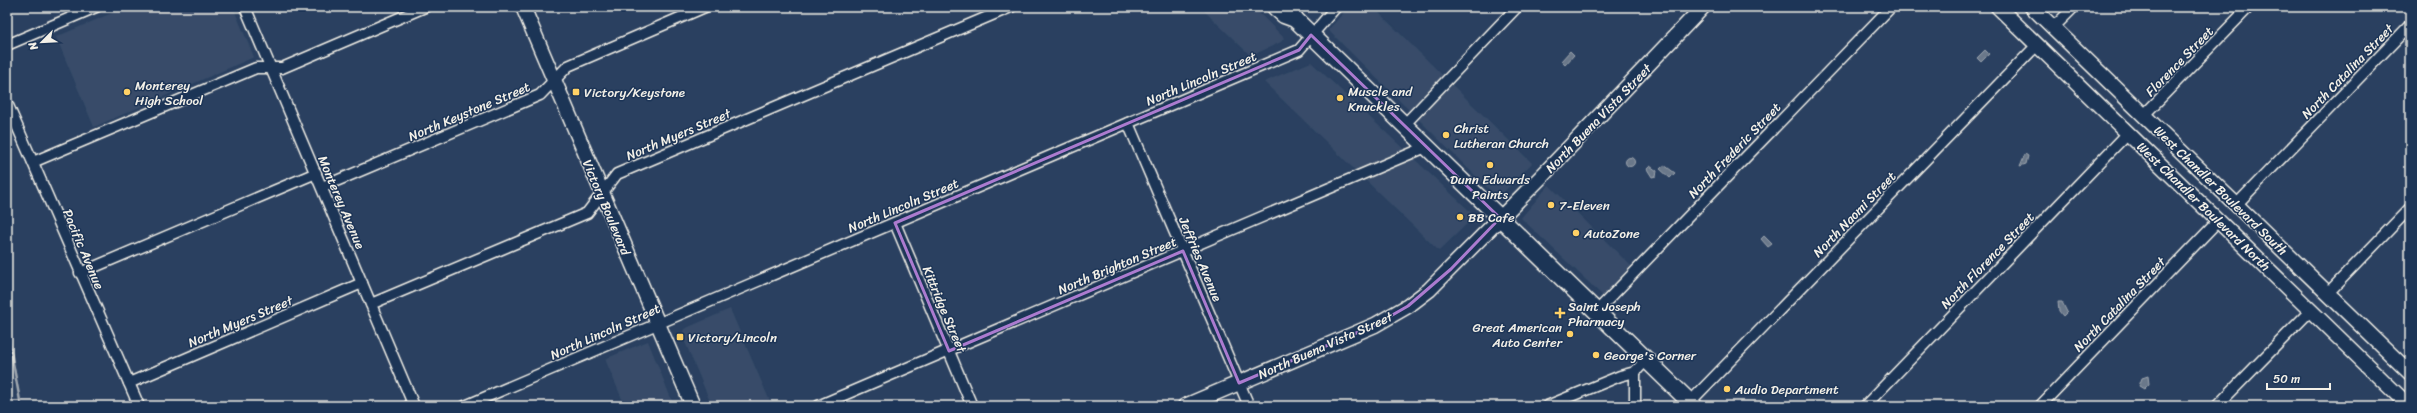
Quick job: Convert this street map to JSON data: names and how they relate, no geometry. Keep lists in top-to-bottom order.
{
  "streets": {
    "main road": [
      "North Buena Vista Street",
      "West Chandler Boulevard South",
      "West Chandler Boulevard North",
      "Victory Boulevard"
    ],
    "street": [
      "Florence Street",
      "North Catalina Street",
      "North Lincoln Street",
      "North Keystone Street",
      "North Myers Street",
      "North Frederic Street",
      "Monterey Avenue",
      "North Naomi Street",
      "Pacific Avenue",
      "Jeffries Avenue",
      "North Florence Street",
      "North Brighton Street",
      "Kittridge Street"
    ]
  },
  "crossings": [
    ["Florence Street", "West Chandler Boulevard South"],
    ["North Catalina Street", "West Chandler Boulevard South"],
    ["North Catalina Street", "West Chandler Boulevard North"],
    ["North Lincoln Street", "Victory Boulevard"],
    ["North Lincoln Street", "Jeffries Avenue"],
    ["North Lincoln Street", "Kittridge Street"],
    ["North Keystone Street", "Monterey Avenue"],
    ["North Keystone Street", "Victory Boulevard"],
    ["North Buena Vista Street", "Jeffries Avenue"],
    ["North Myers Street", "Monterey Avenue"],
    ["North Myers Street", "Victory Boulevard"],
    ["North Myers Street", "Pacific Avenue"],
    ["West Chandler Boulevard North", "North Naomi Street"],
    ["West Chandler Boulevard North", "North Florence Street"],
    ["Jeffries Avenue", "North Brighton Street"],
    ["North Brighton Street", "Kittridge Street"]
  ],
  "places": {
    "other": [
      "Monterey High School",
      "Muscle and Knuckles",
      "Christ Lutheran Church",
      "Dunn Edwards Paints",
      "7-Eleven",
      "BB Cafe",
      "AutoZone",
      "Great American Auto Center",
      "George's Corner",
      "Audio Department"
    ],
    "transit": ["Victory/Keystone", "Victory/Lincoln"],
    "health": ["Saint Joseph Pharmacy"]
  },
  "scale_bar": "50 m",
  "north": "bottom left"
}
